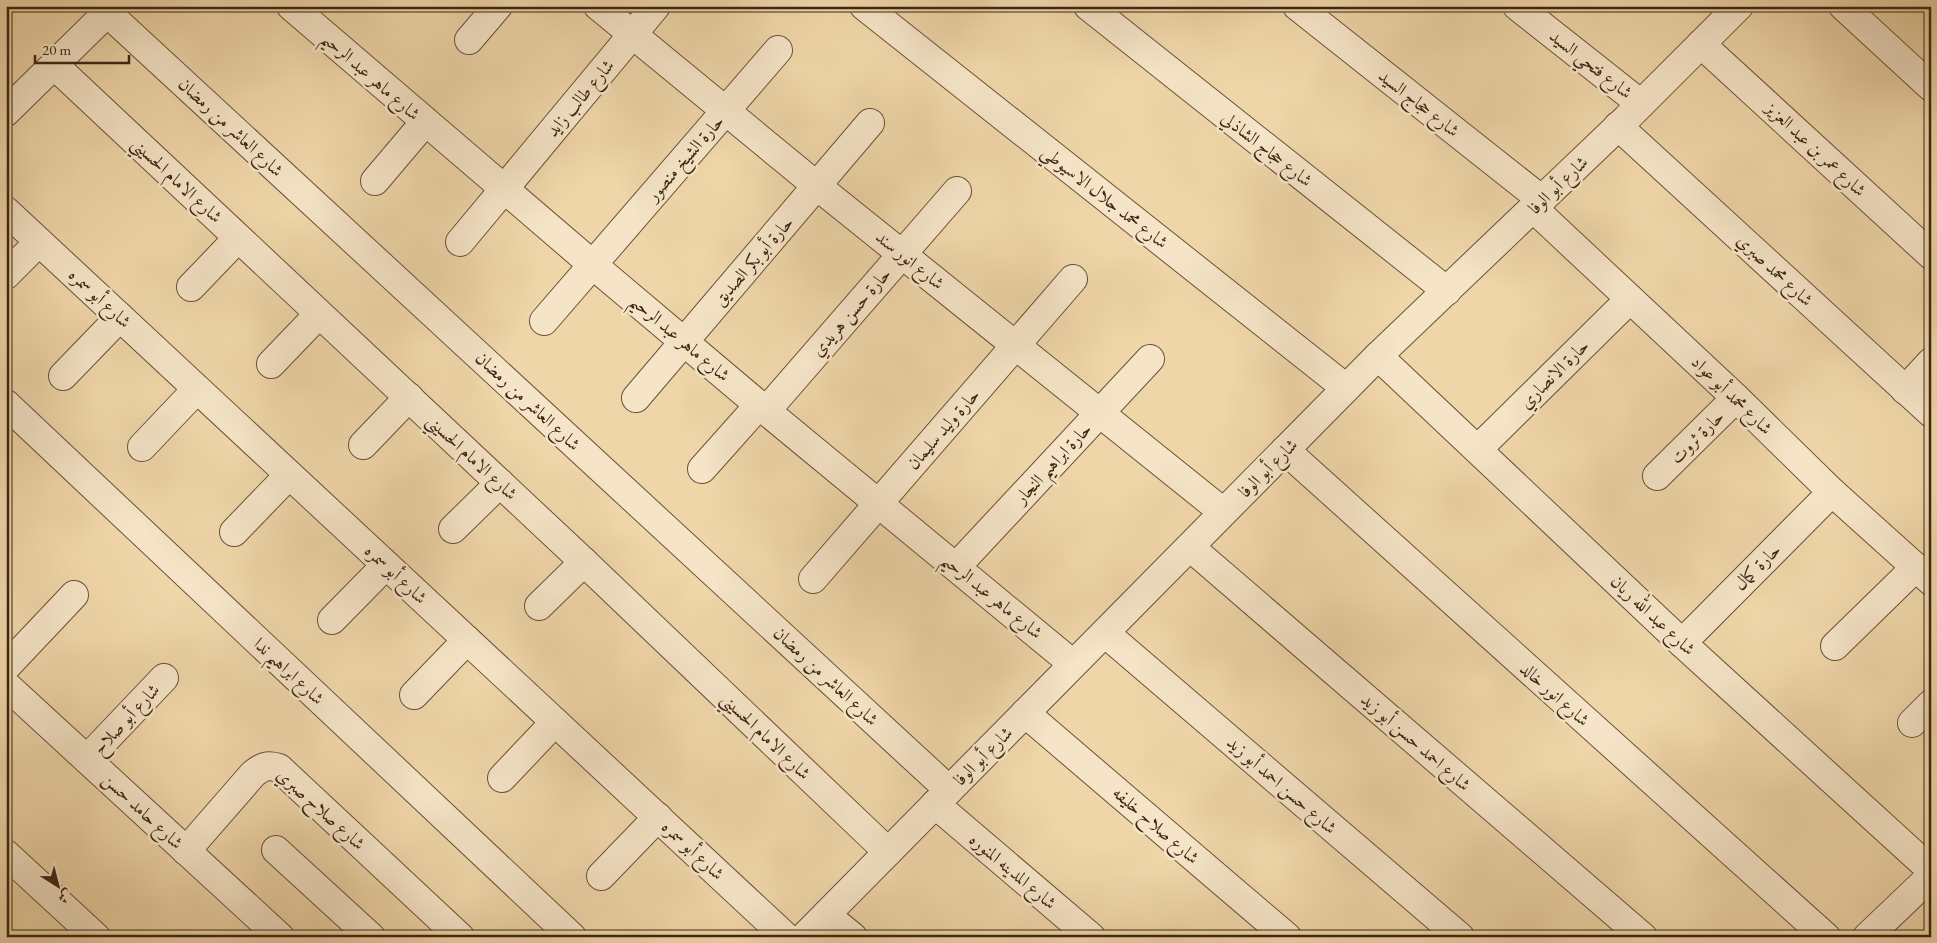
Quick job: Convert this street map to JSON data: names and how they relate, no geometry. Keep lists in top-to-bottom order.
{
  "streets": {
    "street": [
      "شارع فتحي السيد",
      "شارع ماهر عبد الرحيم",
      "شارع طالب زايد",
      "شارع حجاج السيد",
      "شارع العاشر من رمضان",
      "شارع حجاج الشاذلي",
      "شارع عمر بن عبد العزيز",
      "حارة الشيخ منصور",
      "شارع الامام الحسيني",
      "شارع أبو الوفا",
      "شارع محمد جلال الاسيوطي",
      "شارع انور سند",
      "حارة أبو بكر الصديق",
      "شارع محمد صبري",
      "شارع أبو سمره",
      "حارة حسن هريدي",
      "حارة الانصاري",
      "شارع محمد أبو عواد",
      "حارة وليد سليمان",
      "حارة ثروت",
      "حارة ابراهيم النجار",
      "حارة كمال",
      "شارع عبد الله ريان",
      "شارع ابراهيم ندا",
      "شارع انور خالد",
      "شارع أبو صلاح",
      "شارع احمد حسن أبو زيد",
      "شارع حسن احمد أبو زيد",
      "شارع صلاح صبري",
      "شارع حامد حسن",
      "شارع صلاح خليفه",
      "شارع المدينه المنوره"
    ]
  },
  "crossings": [
    ["شارع فتحي السيد", "شارع أبو الوفا"],
    ["شارع ماهر عبد الرحيم", "شارع طالب زايد"],
    ["شارع ماهر عبد الرحيم", "حارة الشيخ منصور"],
    ["شارع ماهر عبد الرحيم", "شارع أبو الوفا"],
    ["شارع ماهر عبد الرحيم", "حارة أبو بكر الصديق"],
    ["شارع ماهر عبد الرحيم", "حارة حسن هريدي"],
    ["شارع ماهر عبد الرحيم", "حارة وليد سليمان"],
    ["شارع ماهر عبد الرحيم", "حارة ابراهيم النجار"],
    ["شارع طالب زايد", "شارع انور سند"],
    ["شارع حجاج السيد", "شارع أبو الوفا"],
    ["شارع حجاج السيد", "شارع محمد أبو عواد"],
    ["شارع العاشر من رمضان", "شارع أبو الوفا"],
    ["شارع العاشر من رمضان", "شارع المدينه المنوره"],
    ["شارع حجاج الشاذلي", "شارع أبو الوفا"],
    ["شارع عمر بن عبد العزيز", "شارع أبو الوفا"],
    ["حارة الشيخ منصور", "شارع انور سند"],
    ["شارع الامام الحسيني", "شارع أبو الوفا"],
    ["شارع أبو الوفا", "شارع محمد جلال الاسيوطي"],
    ["شارع أبو الوفا", "شارع انور سند"],
    ["شارع أبو الوفا", "شارع محمد صبري"],
    ["شارع أبو الوفا", "شارع محمد أبو عواد"],
    ["شارع أبو الوفا", "شارع عبد الله ريان"],
    ["شارع أبو الوفا", "شارع انور خالد"],
    ["شارع أبو الوفا", "شارع احمد حسن أبو زيد"],
    ["شارع أبو الوفا", "شارع حسن احمد أبو زيد"],
    ["شارع أبو الوفا", "شارع صلاح خليفه"],
    ["شارع أبو الوفا", "شارع المدينه المنوره"],
    ["شارع انور سند", "حارة أبو بكر الصديق"],
    ["شارع انور سند", "حارة حسن هريدي"],
    ["شارع انور سند", "حارة وليد سليمان"],
    ["شارع انور سند", "حارة ابراهيم النجار"],
    ["حارة الانصاري", "شارع محمد أبو عواد"],
    ["حارة الانصاري", "شارع عبد الله ريان"],
    ["شارع محمد أبو عواد", "حارة ثروت"],
    ["شارع محمد أبو عواد", "حارة كمال"],
    ["حارة كمال", "شارع عبد الله ريان"],
    ["شارع أبو صلاح", "شارع حامد حسن"],
    ["شارع صلاح صبري", "شارع حامد حسن"]
  ],
  "scale_bar": "20 m",
  "north": "bottom right"
}
